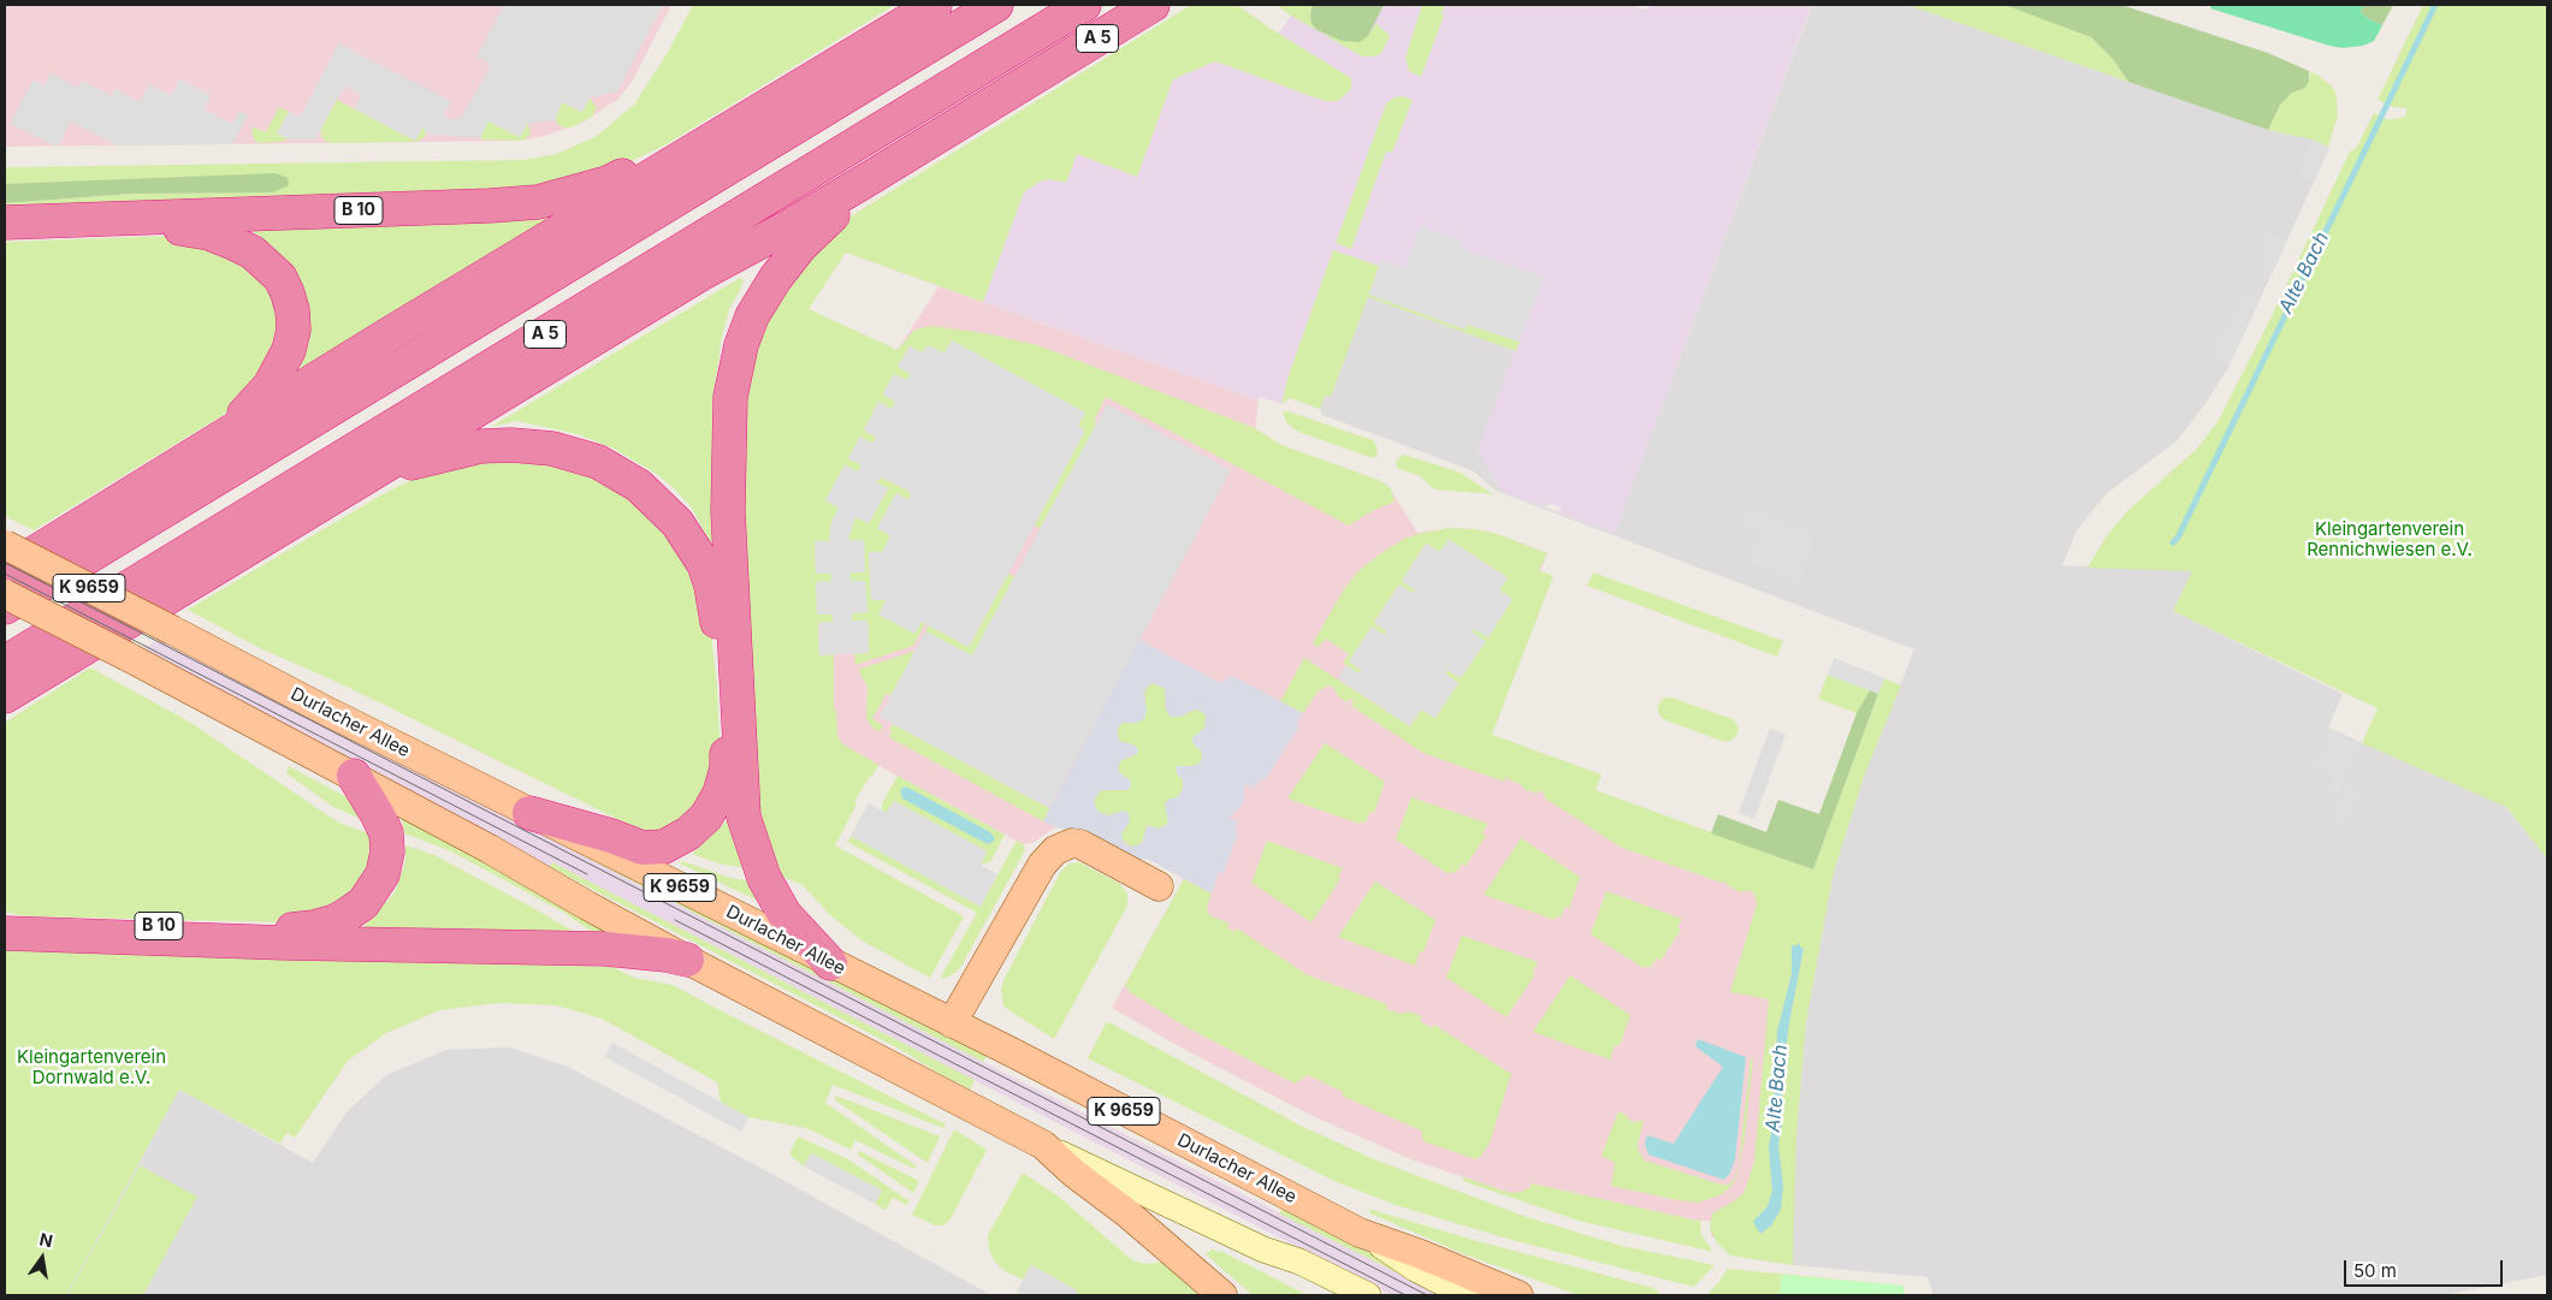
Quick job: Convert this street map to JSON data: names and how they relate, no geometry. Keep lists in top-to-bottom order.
{
  "streets": {
    "highway": ["A 5", "B 10"],
    "main road": ["K 9659", "Durlacher Allee"]
  },
  "crossings": [
    ["K 9659", "Durlacher Allee"]
  ],
  "water": ["Alte Bach"],
  "parks": ["Kleingartenverein Rennichwiesen e.V.", "Kleingartenverein Dornwald e.V."],
  "scale_bar": "50 m",
  "north": "top"
}
